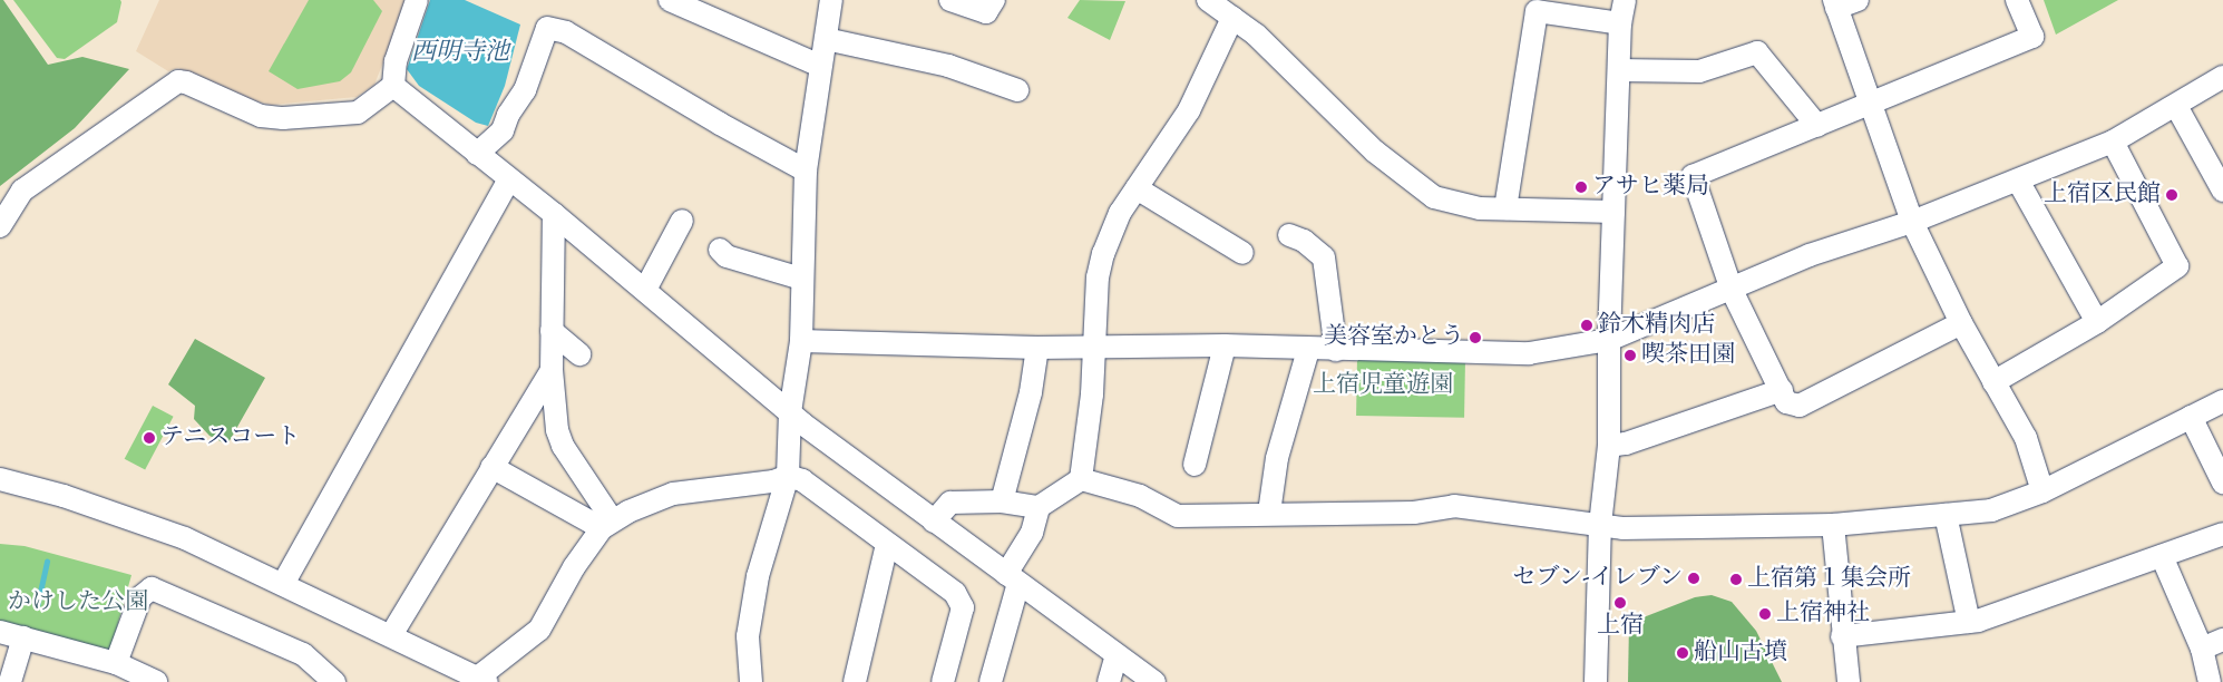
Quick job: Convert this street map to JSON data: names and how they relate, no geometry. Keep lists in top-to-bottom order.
{
  "water": ["西明寺池"],
  "parks": ["上宿児童遊園", "かけした公園"],
  "places": [
    "アサヒ薬局",
    "上宿区民館",
    "鈴木精肉店",
    "美容室かとう",
    "喫茶田園",
    "テニスコート",
    "セブン-イレブン",
    "上宿第１集会所",
    "上宿",
    "上宿神社",
    "船山古墳"
  ]
}
